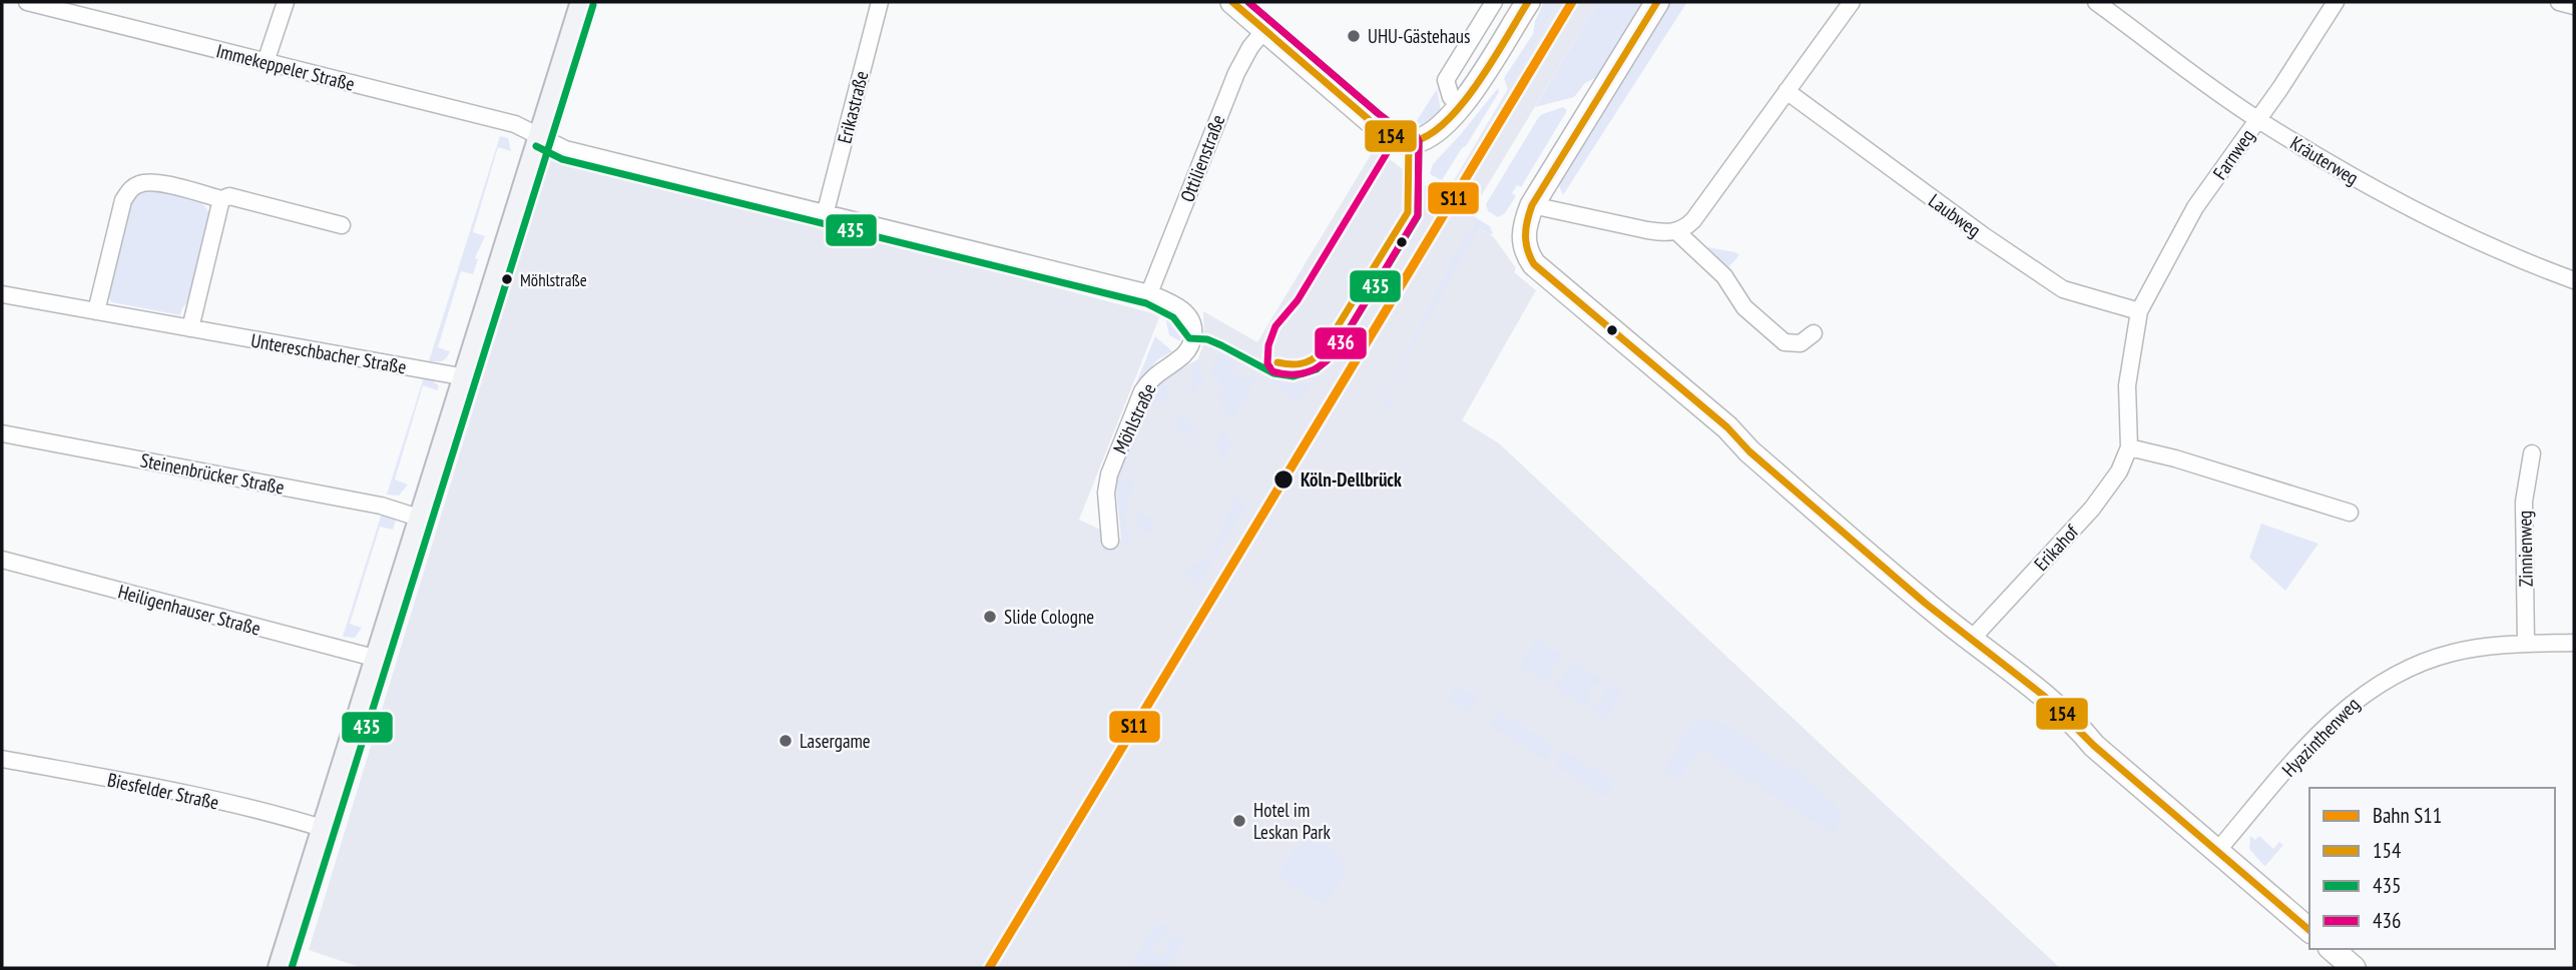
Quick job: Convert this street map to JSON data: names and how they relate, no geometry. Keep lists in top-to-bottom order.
{
  "streets": {
    "street": [
      "Immekeppeler Straße",
      "Erikastraße",
      "Farnweg",
      "Ottilienstraße",
      "Kräuterweg",
      "Laubweg",
      "Untereschbacher Straße",
      "Möhlstraße",
      "Steinenbrücker Straße",
      "Erikahof",
      "Zinnienweg",
      "Heiligenhauser Straße",
      "Hyazinthenweg",
      "Biesfelder Straße"
    ]
  },
  "crossings": [
    ["Immekeppeler Straße", "Möhlstraße"],
    ["Erikastraße", "Möhlstraße"],
    ["Farnweg", "Kräuterweg"],
    ["Farnweg", "Laubweg"],
    ["Farnweg", "Erikahof"],
    ["Ottilienstraße", "Möhlstraße"],
    ["Laubweg", "Erikahof"],
    ["Zinnienweg", "Hyazinthenweg"]
  ],
  "places": [
    "UHU-Gästehaus",
    "Möhlstraße",
    "Köln-Dellbrück",
    "Slide Cologne",
    "Lasergame",
    "Hotel im Leskan Park"
  ],
  "lines": [
    "rail line S11",
    "transit line 154",
    "transit line 435",
    "transit line 436"
  ],
  "legend": [
    "Bahn S11",
    "154",
    "435",
    "436"
  ]
}
